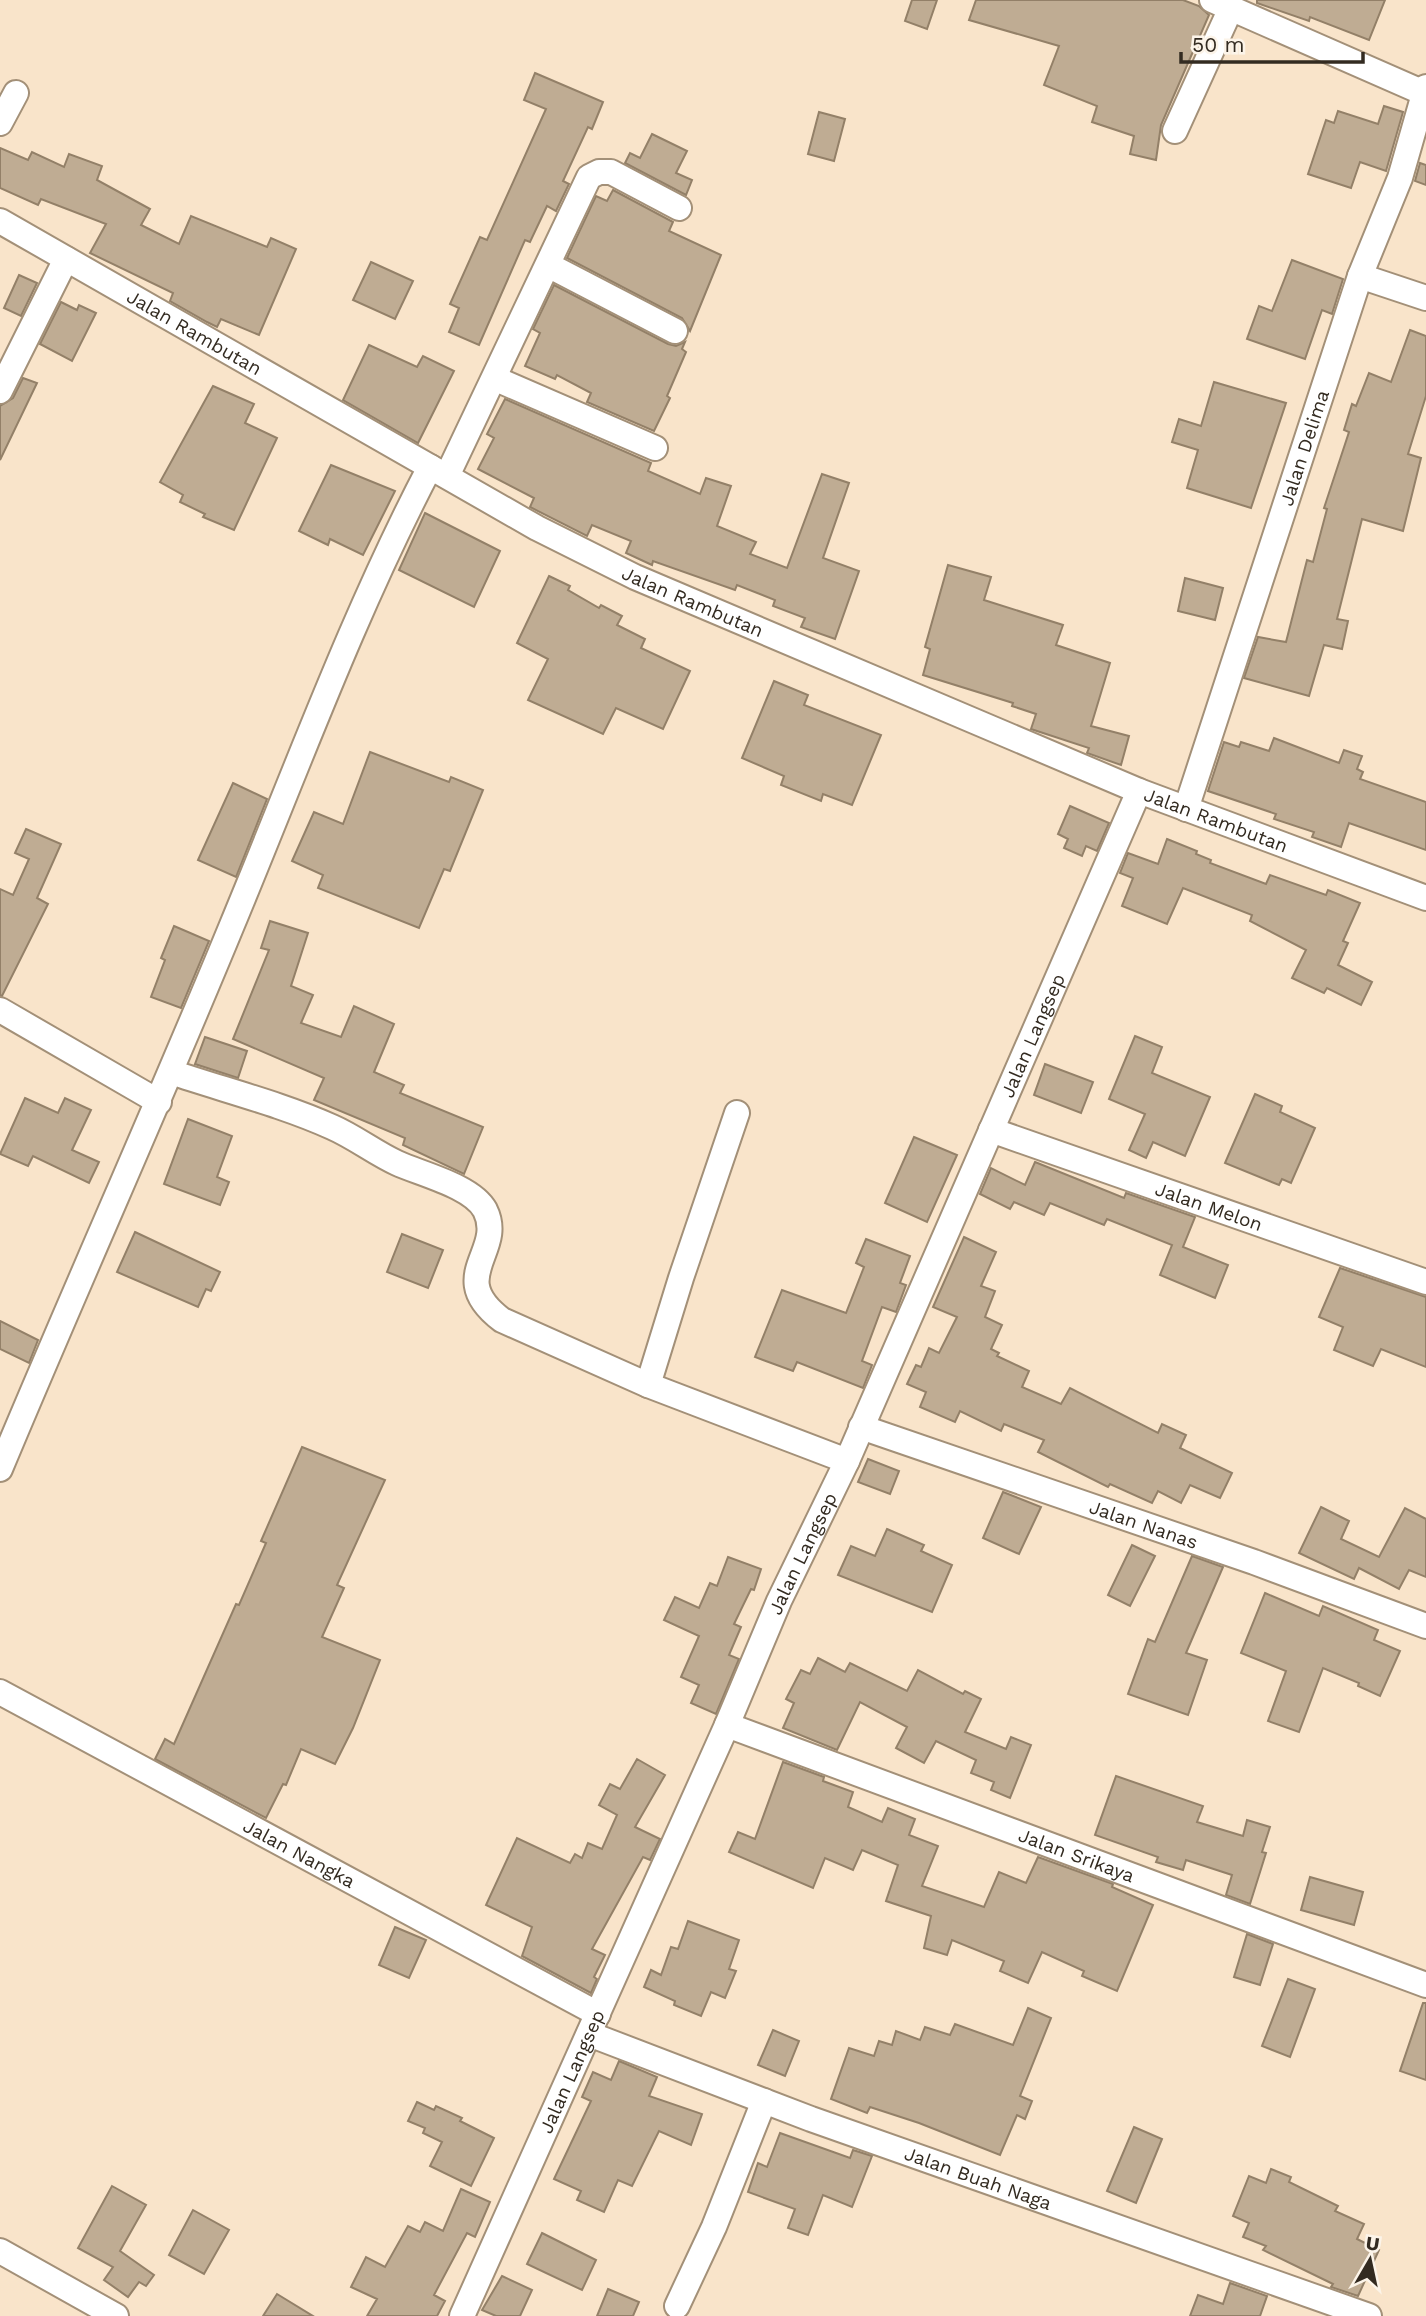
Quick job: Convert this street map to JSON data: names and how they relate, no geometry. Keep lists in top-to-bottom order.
{
  "streets": {
    "street": [
      "Jalan Rambutan",
      "Jalan Delima",
      "Jalan Langsep",
      "Jalan Melon",
      "Jalan Nanas",
      "Jalan Nangka",
      "Jalan Srikaya",
      "Jalan Buah Naga"
    ]
  },
  "crossings": [
    ["Jalan Rambutan", "Jalan Delima"],
    ["Jalan Rambutan", "Jalan Langsep"],
    ["Jalan Langsep", "Jalan Melon"],
    ["Jalan Langsep", "Jalan Nanas"],
    ["Jalan Langsep", "Jalan Nangka"],
    ["Jalan Langsep", "Jalan Srikaya"],
    ["Jalan Langsep", "Jalan Buah Naga"],
    ["Jalan Nangka", "Jalan Buah Naga"]
  ],
  "scale_bar": "50 m",
  "north": "top"
}
